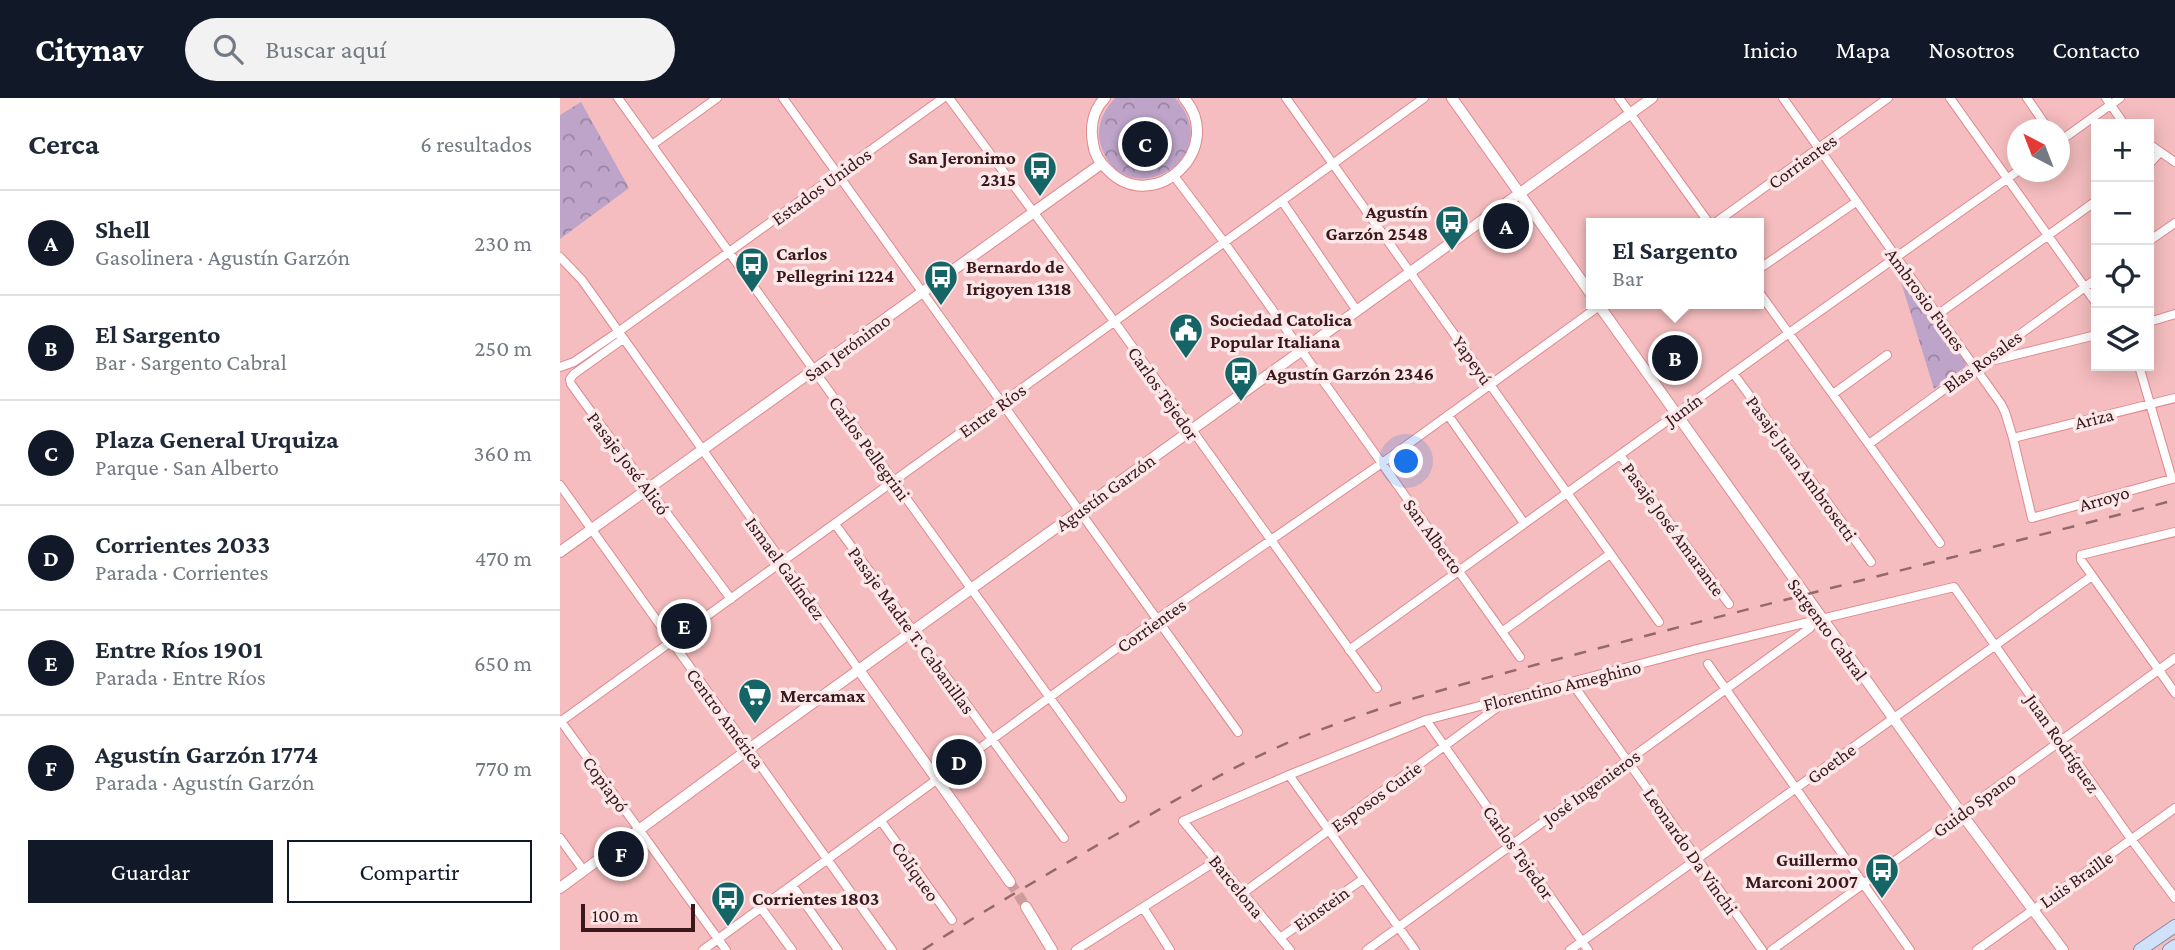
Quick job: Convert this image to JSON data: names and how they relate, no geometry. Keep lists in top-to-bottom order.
{
  "streets": {
    "main road": [
      "San Jerónimo",
      "Agustín Garzón",
      "Ismael Galíndez",
      "Sargento Cabral"
    ],
    "street": [
      "Corrientes",
      "Estados Unidos",
      "Ambrosio Funes",
      "Yapeyú",
      "Blas Rosales",
      "Carlos Tejedor",
      "Junín",
      "Entre Ríos",
      "Ariza",
      "Carlos Pellegrini",
      "Pasaje José Alicó",
      "Pasaje Juan Ambrosetti",
      "Arroyo",
      "Pasaje José Amarante",
      "San Alberto",
      "Pasaje Madre T. Cabanillas",
      "Florentino Ameghino",
      "Centro América",
      "Juan Rodríguez",
      "Goethe",
      "Copiapó",
      "José Ingenieros",
      "Esposos Curie",
      "Guido Spano",
      "Leonardo Da Vinchi",
      "Coliqueo",
      "Luis Braille",
      "Barcelona",
      "Einstein"
    ]
  },
  "crossings": [
    ["Corrientes", "Ambrosio Funes"],
    ["Corrientes", "Yapeyú"],
    ["Corrientes", "Carlos Tejedor"],
    ["Corrientes", "Carlos Pellegrini"],
    ["Corrientes", "San Alberto"],
    ["Corrientes", "Ismael Galíndez"],
    ["Corrientes", "Pasaje Madre T. Cabanillas"],
    ["Corrientes", "Centro América"],
    ["Corrientes", "Copiapó"],
    ["Corrientes", "Coliqueo"],
    ["Estados Unidos", "Carlos Pellegrini"],
    ["Estados Unidos", "Pasaje José Alicó"],
    ["Estados Unidos", "Ismael Galíndez"],
    ["Ambrosio Funes", "Blas Rosales"],
    ["Ambrosio Funes", "Junín"],
    ["Ambrosio Funes", "Ariza"],
    ["Ambrosio Funes", "Arroyo"],
    ["San Jerónimo", "Carlos Tejedor"],
    ["San Jerónimo", "Carlos Pellegrini"],
    ["San Jerónimo", "Pasaje José Alicó"],
    ["San Jerónimo", "Ismael Galíndez"],
    ["San Jerónimo", "Centro América"],
    ["Yapeyú", "Junín"],
    ["Yapeyú", "Entre Ríos"],
    ["Yapeyú", "Agustín Garzón"],
    ["Carlos Tejedor", "Junín"],
    ["Carlos Tejedor", "Entre Ríos"],
    ["Carlos Tejedor", "Agustín Garzón"],
    ["Carlos Tejedor", "Florentino Ameghino"],
    ["Carlos Tejedor", "Goethe"],
    ["Carlos Tejedor", "José Ingenieros"],
    ["Carlos Tejedor", "Esposos Curie"],
    ["Junín", "Pasaje Juan Ambrosetti"],
    ["Junín", "Pasaje José Amarante"],
    ["Junín", "San Alberto"],
    ["Junín", "Sargento Cabral"],
    ["Entre Ríos", "Carlos Pellegrini"],
    ["Entre Ríos", "Pasaje José Alicó"],
    ["Entre Ríos", "San Alberto"],
    ["Entre Ríos", "Ismael Galíndez"],
    ["Entre Ríos", "Pasaje Madre T. Cabanillas"],
    ["Entre Ríos", "Centro América"],
    ["Entre Ríos", "Copiapó"],
    ["Carlos Pellegrini", "Agustín Garzón"],
    ["Pasaje José Alicó", "Ismael Galíndez"],
    ["Agustín Garzón", "San Alberto"],
    ["Agustín Garzón", "Ismael Galíndez"],
    ["Agustín Garzón", "Pasaje Madre T. Cabanillas"],
    ["Agustín Garzón", "Centro América"],
    ["Agustín Garzón", "Copiapó"],
    ["Sargento Cabral", "Florentino Ameghino"],
    ["Sargento Cabral", "Goethe"],
    ["Sargento Cabral", "José Ingenieros"],
    ["Sargento Cabral", "Guido Spano"],
    ["Sargento Cabral", "Luis Braille"],
    ["Florentino Ameghino", "Juan Rodríguez"],
    ["Florentino Ameghino", "José Ingenieros"],
    ["Florentino Ameghino", "Esposos Curie"],
    ["Florentino Ameghino", "Leonardo Da Vinchi"],
    ["Florentino Ameghino", "Barcelona"],
    ["Juan Rodríguez", "Goethe"],
    ["Juan Rodríguez", "Guido Spano"],
    ["Juan Rodríguez", "Luis Braille"],
    ["Goethe", "Leonardo Da Vinchi"],
    ["José Ingenieros", "Leonardo Da Vinchi"],
    ["Esposos Curie", "Barcelona"],
    ["Barcelona", "Einstein"]
  ],
  "places": {
    "bus stop": [
      "San Jeronimo 2315",
      "Agustín Garzón 2548",
      "Carlos Pellegrini 1224",
      "Bernardo de Irigoyen 1318",
      "Agustín Garzón 2346",
      "Guillermo Marconi 2007",
      "Corrientes 1803"
    ],
    "public building": ["Sociedad Catolica Popular Italiana"],
    "supermarket": ["Mercamax"]
  },
  "scale_bar": "100 m",
  "north": "top left",
  "page": {
    "header": "Citynav",
    "search": "Buscar aquí",
    "nav": [
      "Inicio",
      "Mapa",
      "Nosotros",
      "Contacto"
    ],
    "heading": ["Cerca", "6 resultados"],
    "pins": [
      "C",
      "A",
      "B",
      "E",
      "D",
      "F"
    ],
    "map_buttons": ["+", "−"],
    "list": [
      {
        "mark": "A",
        "name": "Shell",
        "note": "Gasolinera · Agustín Garzón",
        "value": "230 m"
      },
      {
        "mark": "B",
        "name": "El Sargento",
        "note": "Bar · Sargento Cabral",
        "value": "250 m"
      },
      {
        "mark": "C",
        "name": "Plaza General Urquiza",
        "note": "Parque · San Alberto",
        "value": "360 m"
      },
      {
        "mark": "D",
        "name": "Corrientes 2033",
        "note": "Parada · Corrientes",
        "value": "470 m"
      },
      {
        "mark": "E",
        "name": "Entre Ríos 1901",
        "note": "Parada · Entre Ríos",
        "value": "650 m"
      },
      {
        "mark": "F",
        "name": "Agustín Garzón 1774",
        "note": "Parada · Agustín Garzón",
        "value": "770 m"
      }
    ],
    "popup": ["El Sargento", "Bar"],
    "buttons": ["Guardar", "Compartir"],
    "scale": "100 m"
  }
}
